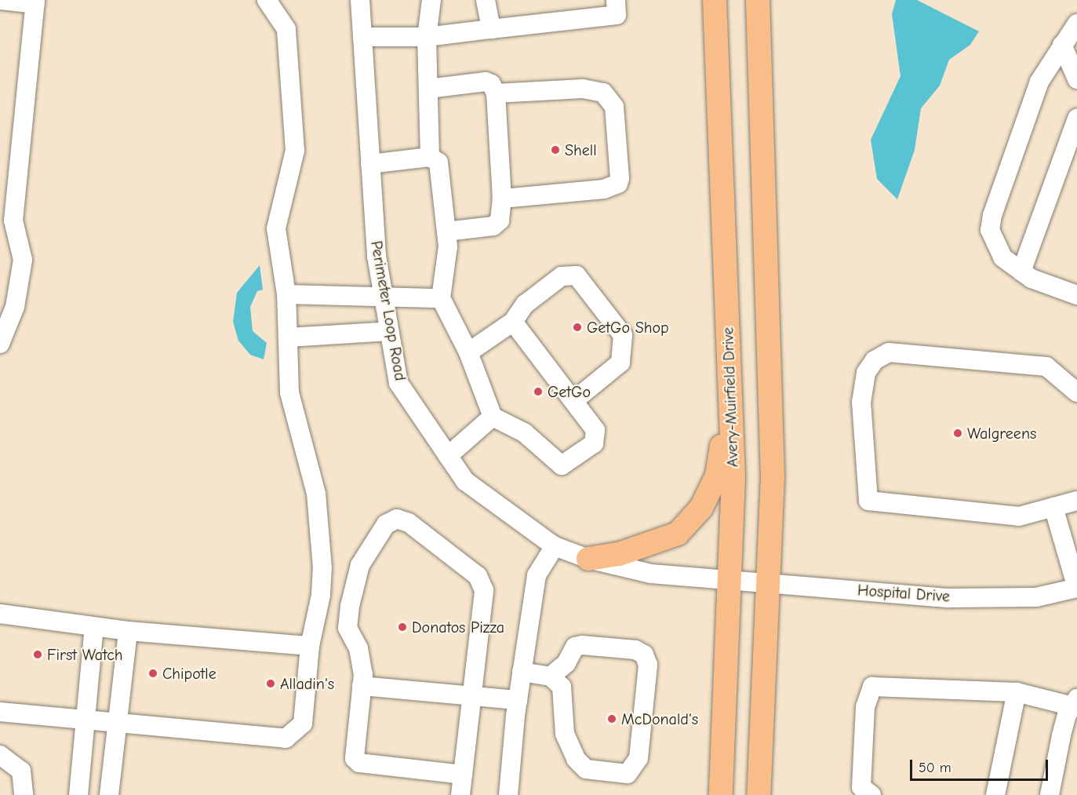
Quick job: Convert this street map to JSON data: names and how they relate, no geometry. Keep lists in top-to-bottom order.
{
  "streets": {
    "main road": ["Avery-Muirfield Drive"],
    "street": ["Perimeter Loop Road", "Hospital Drive"]
  },
  "crossings": [
    ["Perimeter Loop Road", "Avery-Muirfield Drive"],
    ["Perimeter Loop Road", "Hospital Drive"],
    ["Avery-Muirfield Drive", "Hospital Drive"]
  ],
  "places": [
    "Shell",
    "GetGo Shop",
    "GetGo",
    "Walgreens",
    "Donatos Pizza",
    "First Watch",
    "Chipotle",
    "Alladin's",
    "McDonald's"
  ],
  "scale_bar": "50 m"
}
